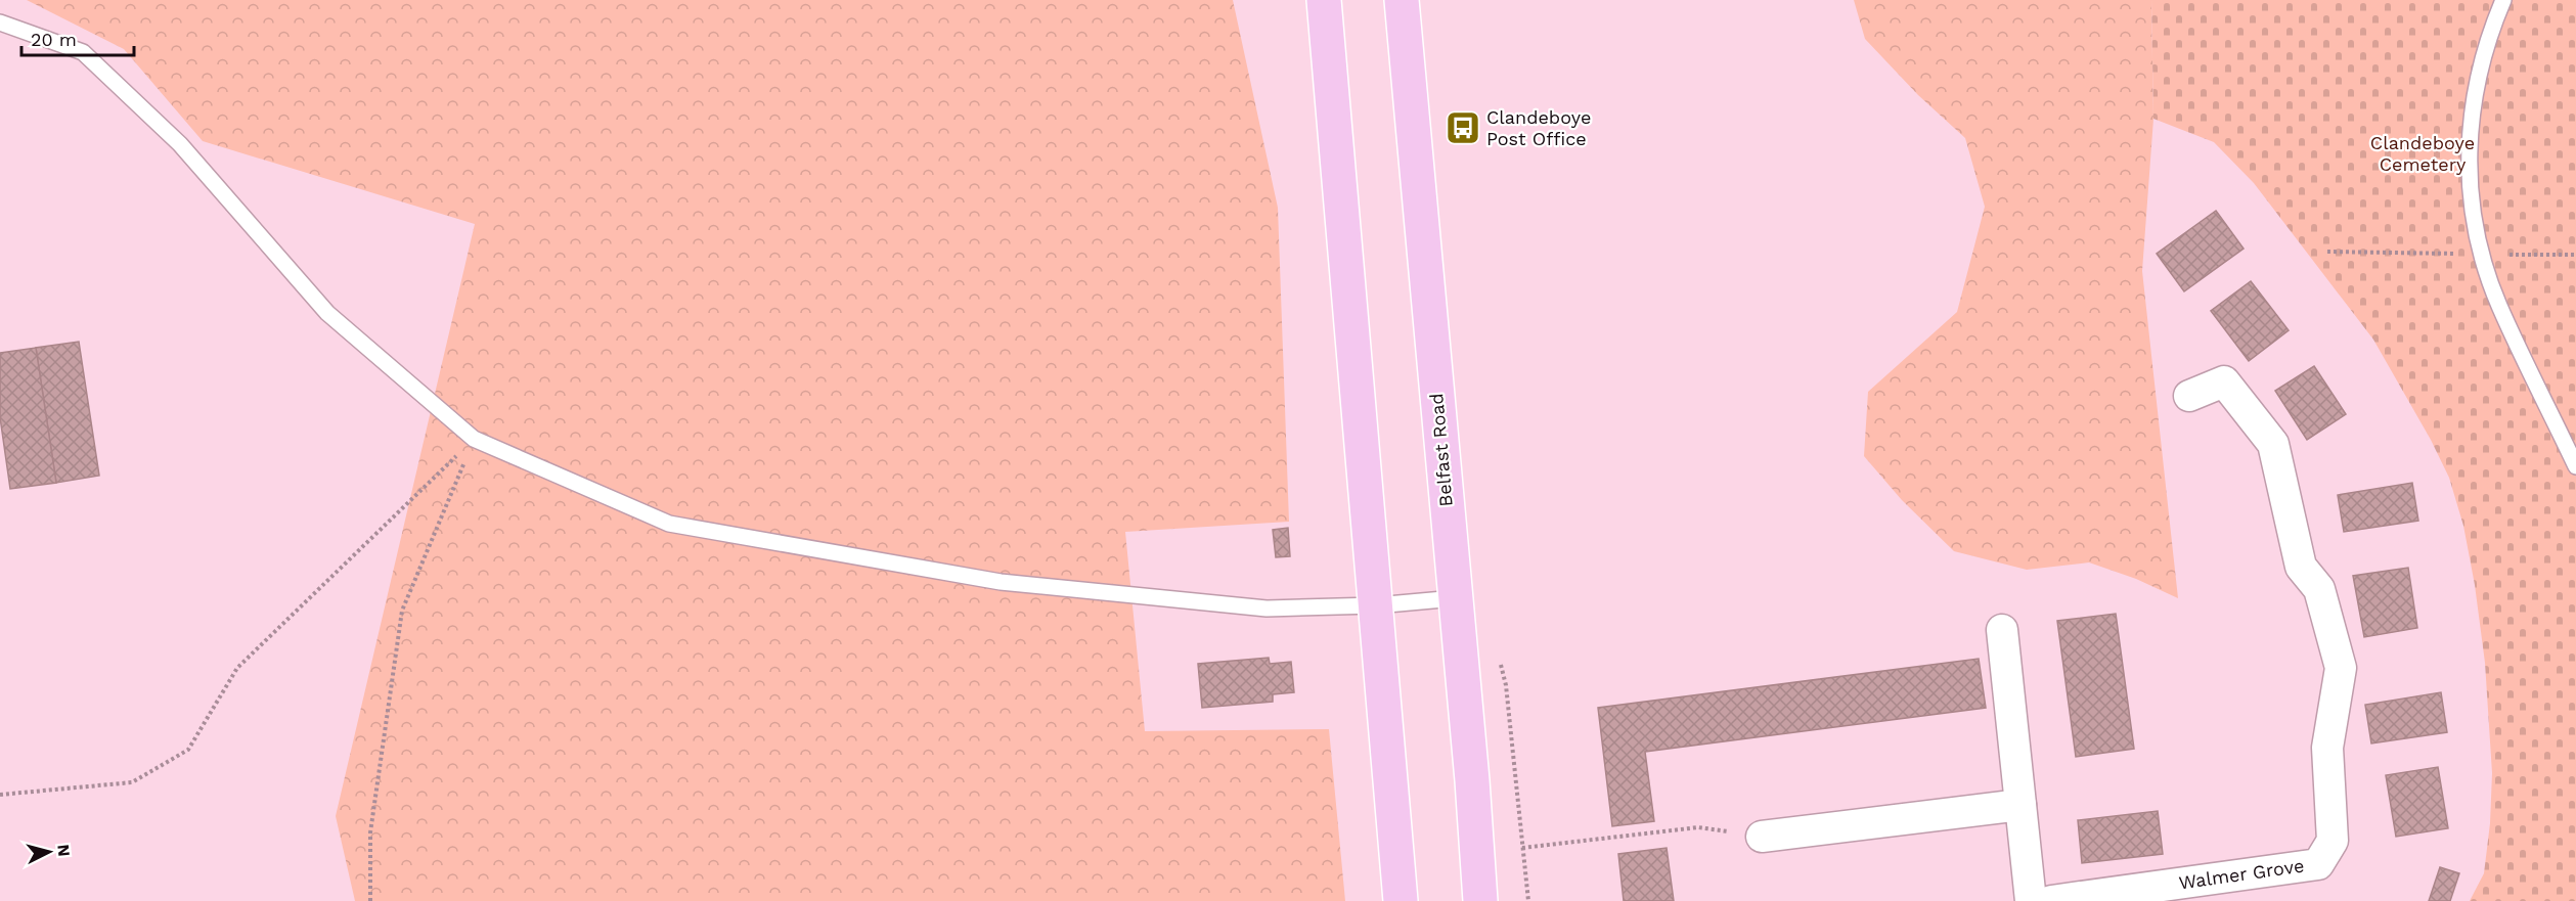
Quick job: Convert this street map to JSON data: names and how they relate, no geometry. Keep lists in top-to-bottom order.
{
  "streets": {
    "highway": ["Belfast Road"],
    "street": ["Walmer Grove"]
  },
  "parks": ["Clandeboye Cemetery"],
  "places": {
    "bus stop": ["Clandeboye Post Office"]
  },
  "scale_bar": "20 m",
  "north": "right"
}
